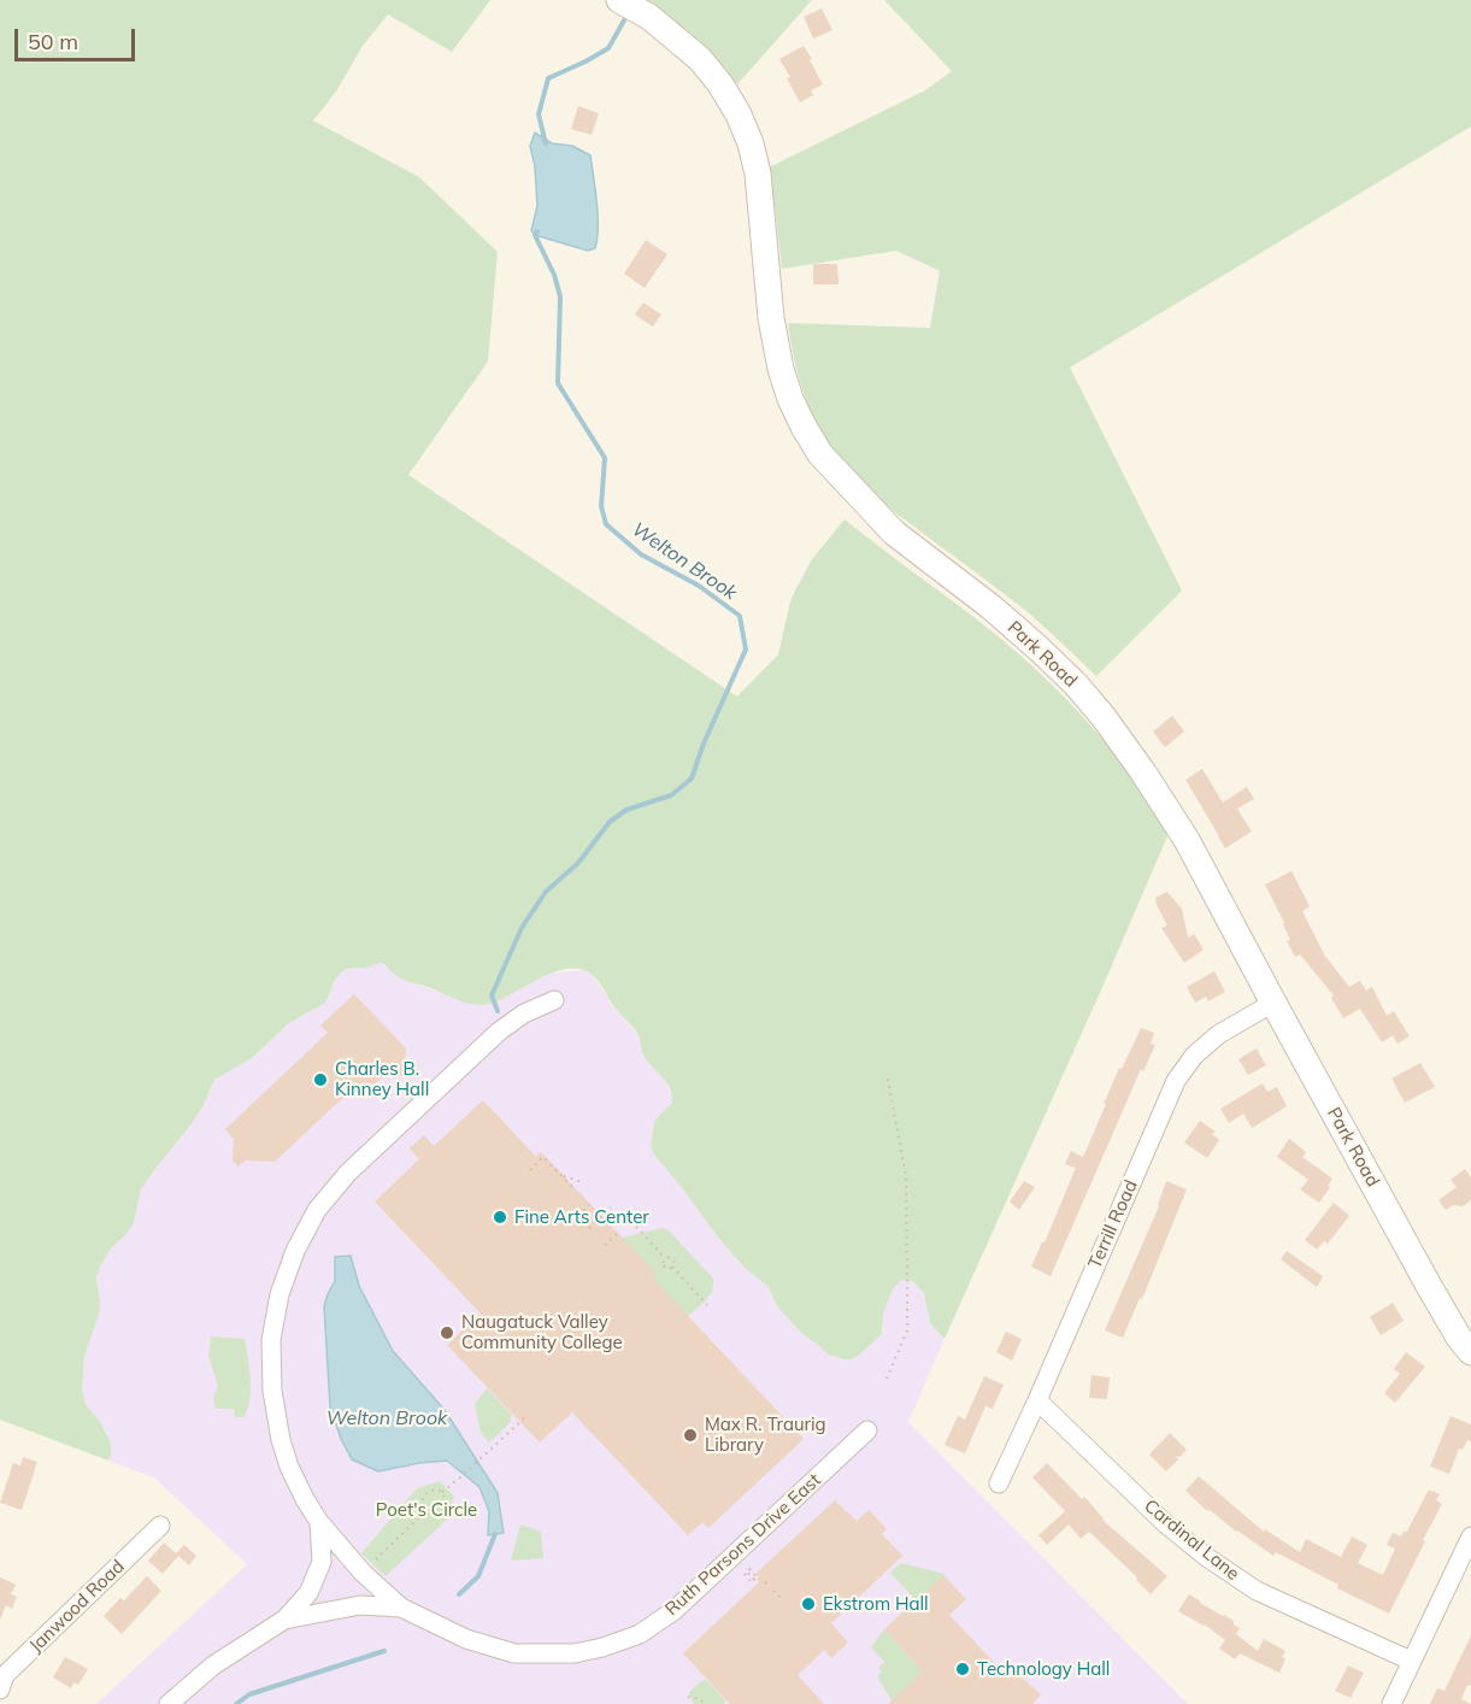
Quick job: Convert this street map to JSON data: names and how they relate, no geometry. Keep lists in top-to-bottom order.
{
  "streets": {
    "main road": ["Park Road"],
    "street": [
      "Terrill Road",
      "Cardinal Lane",
      "Ruth Parsons Drive East",
      "Janwood Road"
    ]
  },
  "crossings": [
    ["Park Road", "Terrill Road"],
    ["Terrill Road", "Cardinal Lane"]
  ],
  "water": ["Welton Brook"],
  "parks": ["Poet's Circle"],
  "places": [
    "Charles B. Kinney Hall",
    "Fine Arts Center",
    "Naugatuck Valley Community College",
    "Max R. Traurig Library",
    "Ekstrom Hall",
    "Technology Hall"
  ],
  "scale_bar": "50 m"
}
